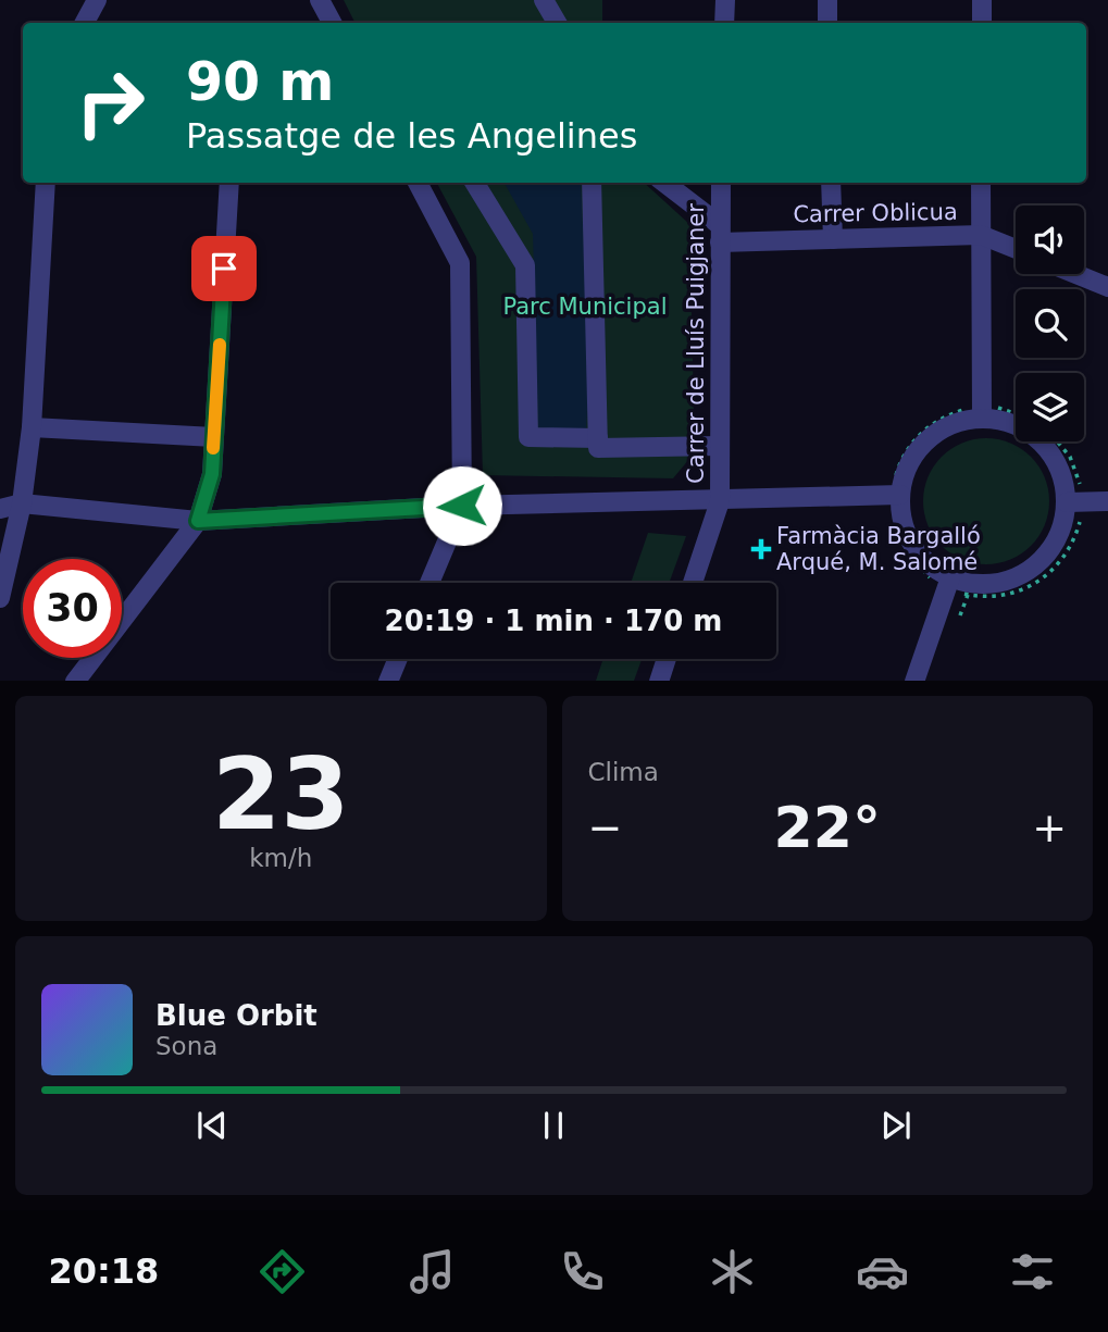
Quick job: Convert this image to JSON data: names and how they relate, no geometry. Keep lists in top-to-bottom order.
{
  "streets": {
    "street": ["Carrer Oblicua", "Carrer de Lluís Puigjaner"]
  },
  "crossings": [
    ["Carrer Oblicua", "Carrer de Lluís Puigjaner"]
  ],
  "parks": ["Parc Municipal"],
  "places": {
    "health": ["Farmàcia Bargalló Arqué, M. Salomé"]
  },
  "page": {
    "turn": ["90 m", "Passatge de les Angelines"],
    "limit": "30",
    "trip": "20:19 · 1 min · 170 m",
    "tile": [
      ["23", "km/h"],
      "Clima"
    ],
    "heat": ["−", "22°", "+"],
    "song": ["Blue Orbit", "Sona"],
    "tabs": "20:18"
  }
}
